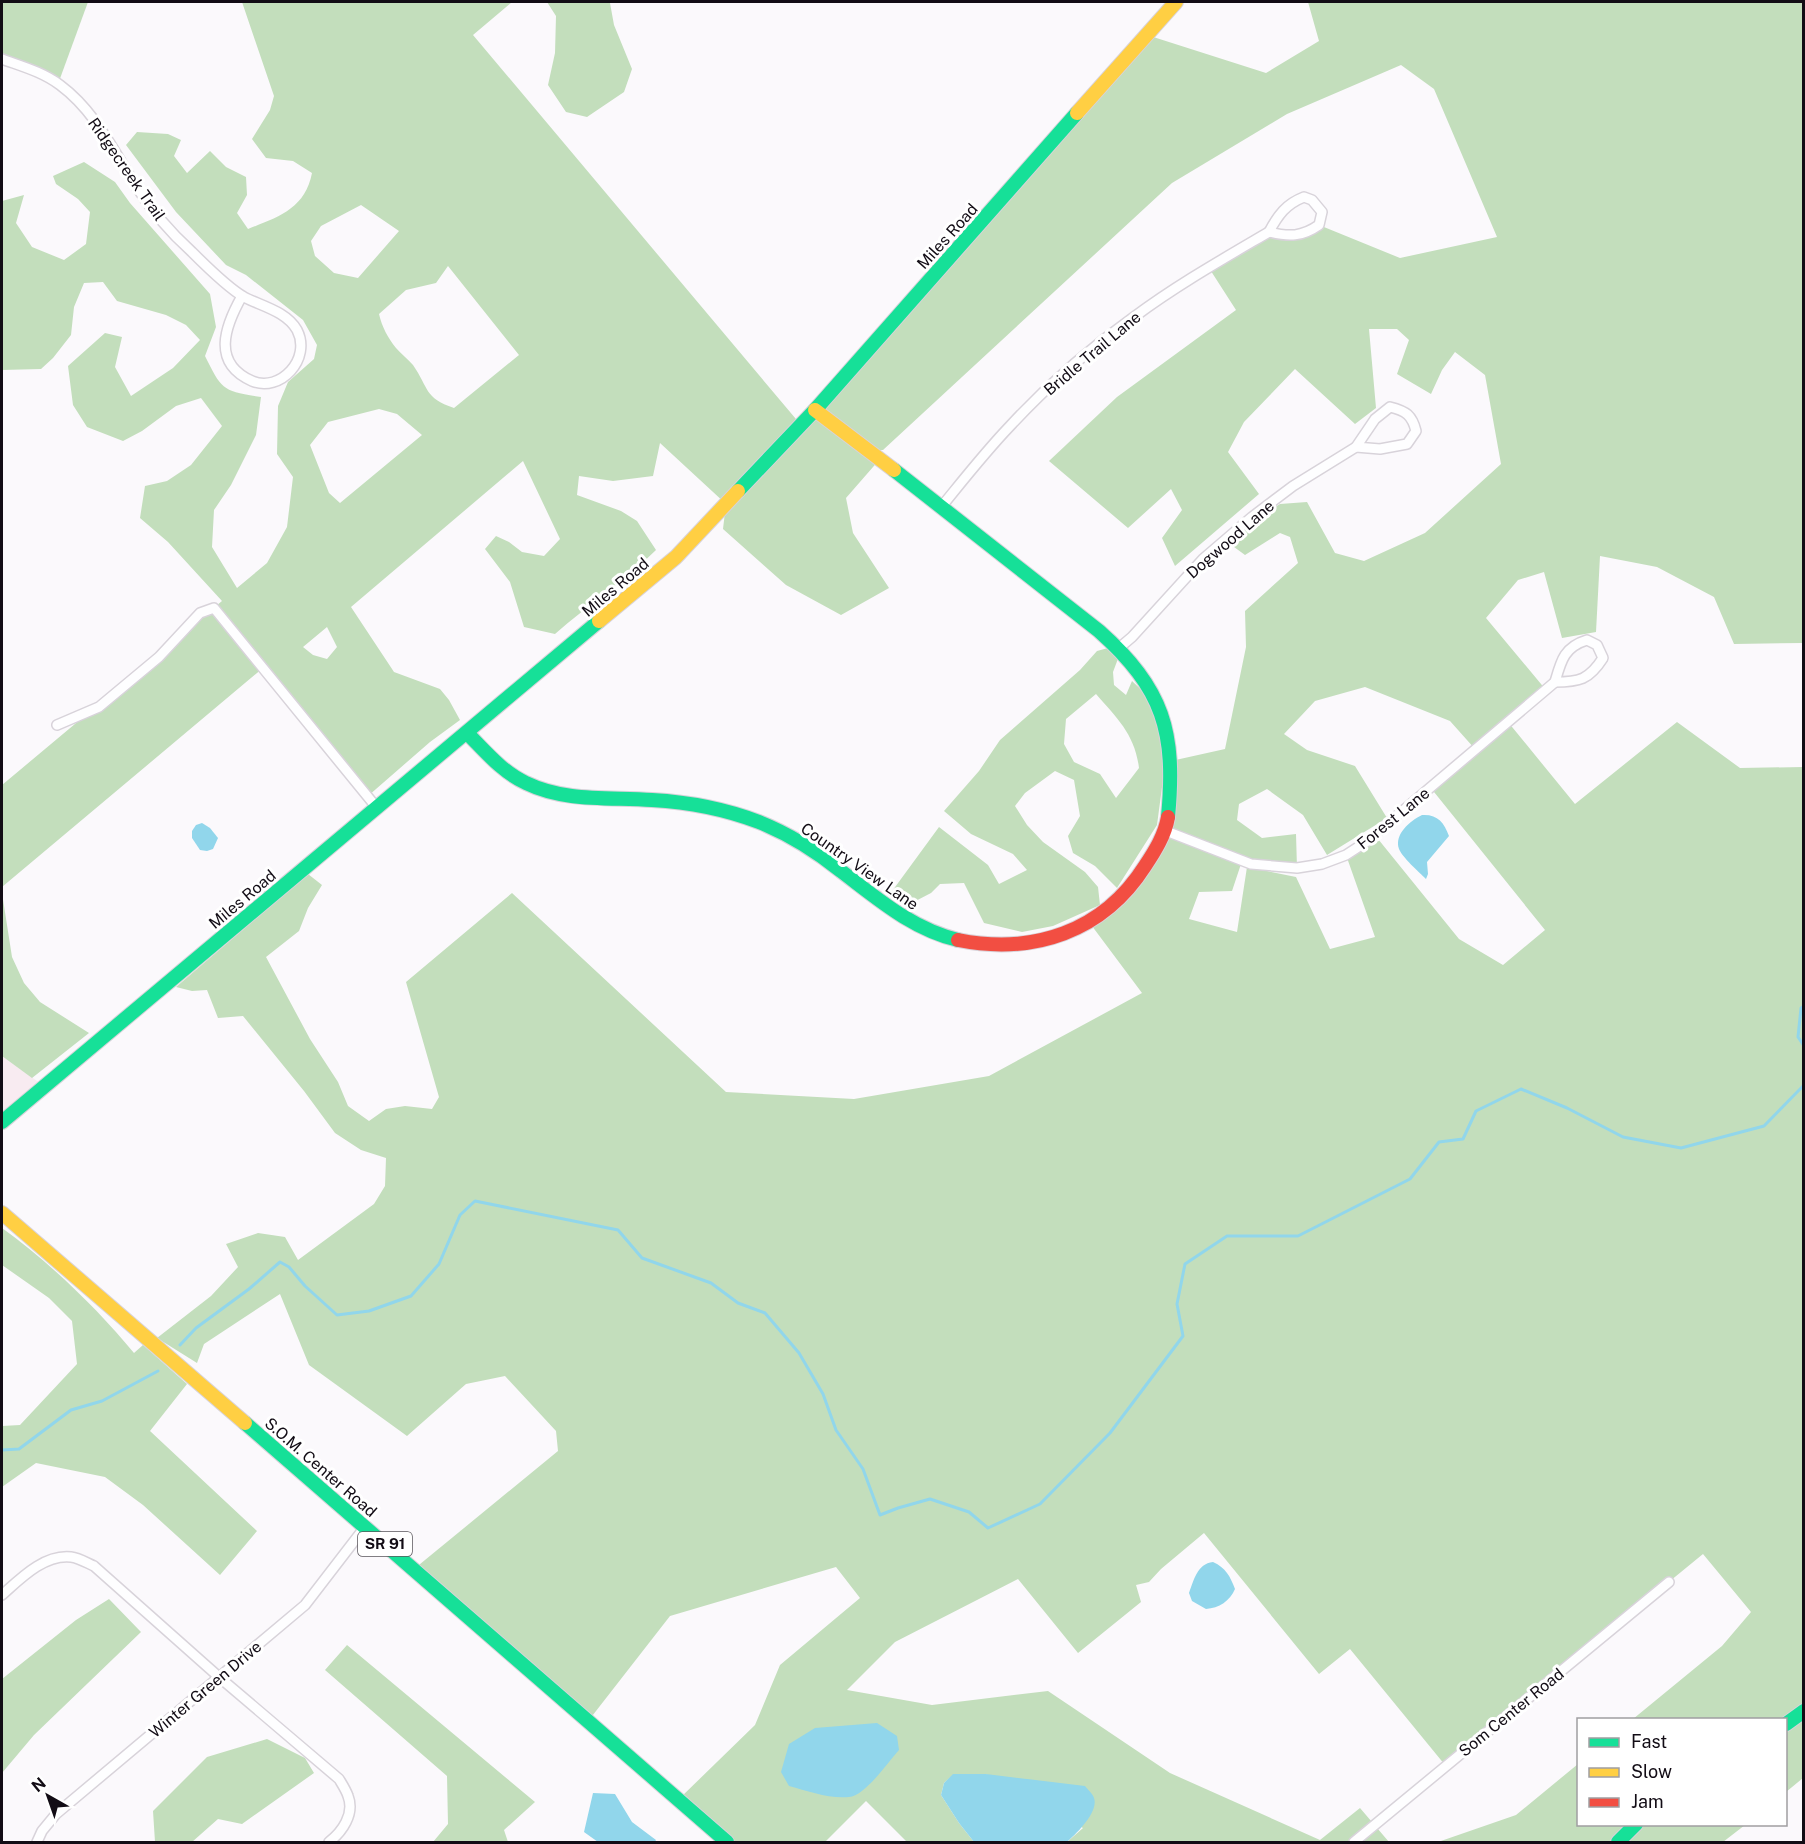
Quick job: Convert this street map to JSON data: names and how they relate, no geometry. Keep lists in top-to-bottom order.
{
  "streets": {
    "main road": [
      "Miles Road",
      "Country View Lane",
      "S.O.M. Center Road",
      "SR 91"
    ],
    "street": [
      "Ridgecreek Trail",
      "Bridle Trail Lane",
      "Dogwood Lane",
      "Forest Lane",
      "Winter Green Drive",
      "Som Center Road"
    ]
  },
  "crossings": [
    ["Miles Road", "Country View Lane"],
    ["Bridle Trail Lane", "Country View Lane"],
    ["Dogwood Lane", "Country View Lane"],
    ["Forest Lane", "Country View Lane"],
    ["S.O.M. Center Road", "Winter Green Drive"]
  ],
  "legend": ["Fast", "Slow", "Jam"],
  "north": "top left"
}
